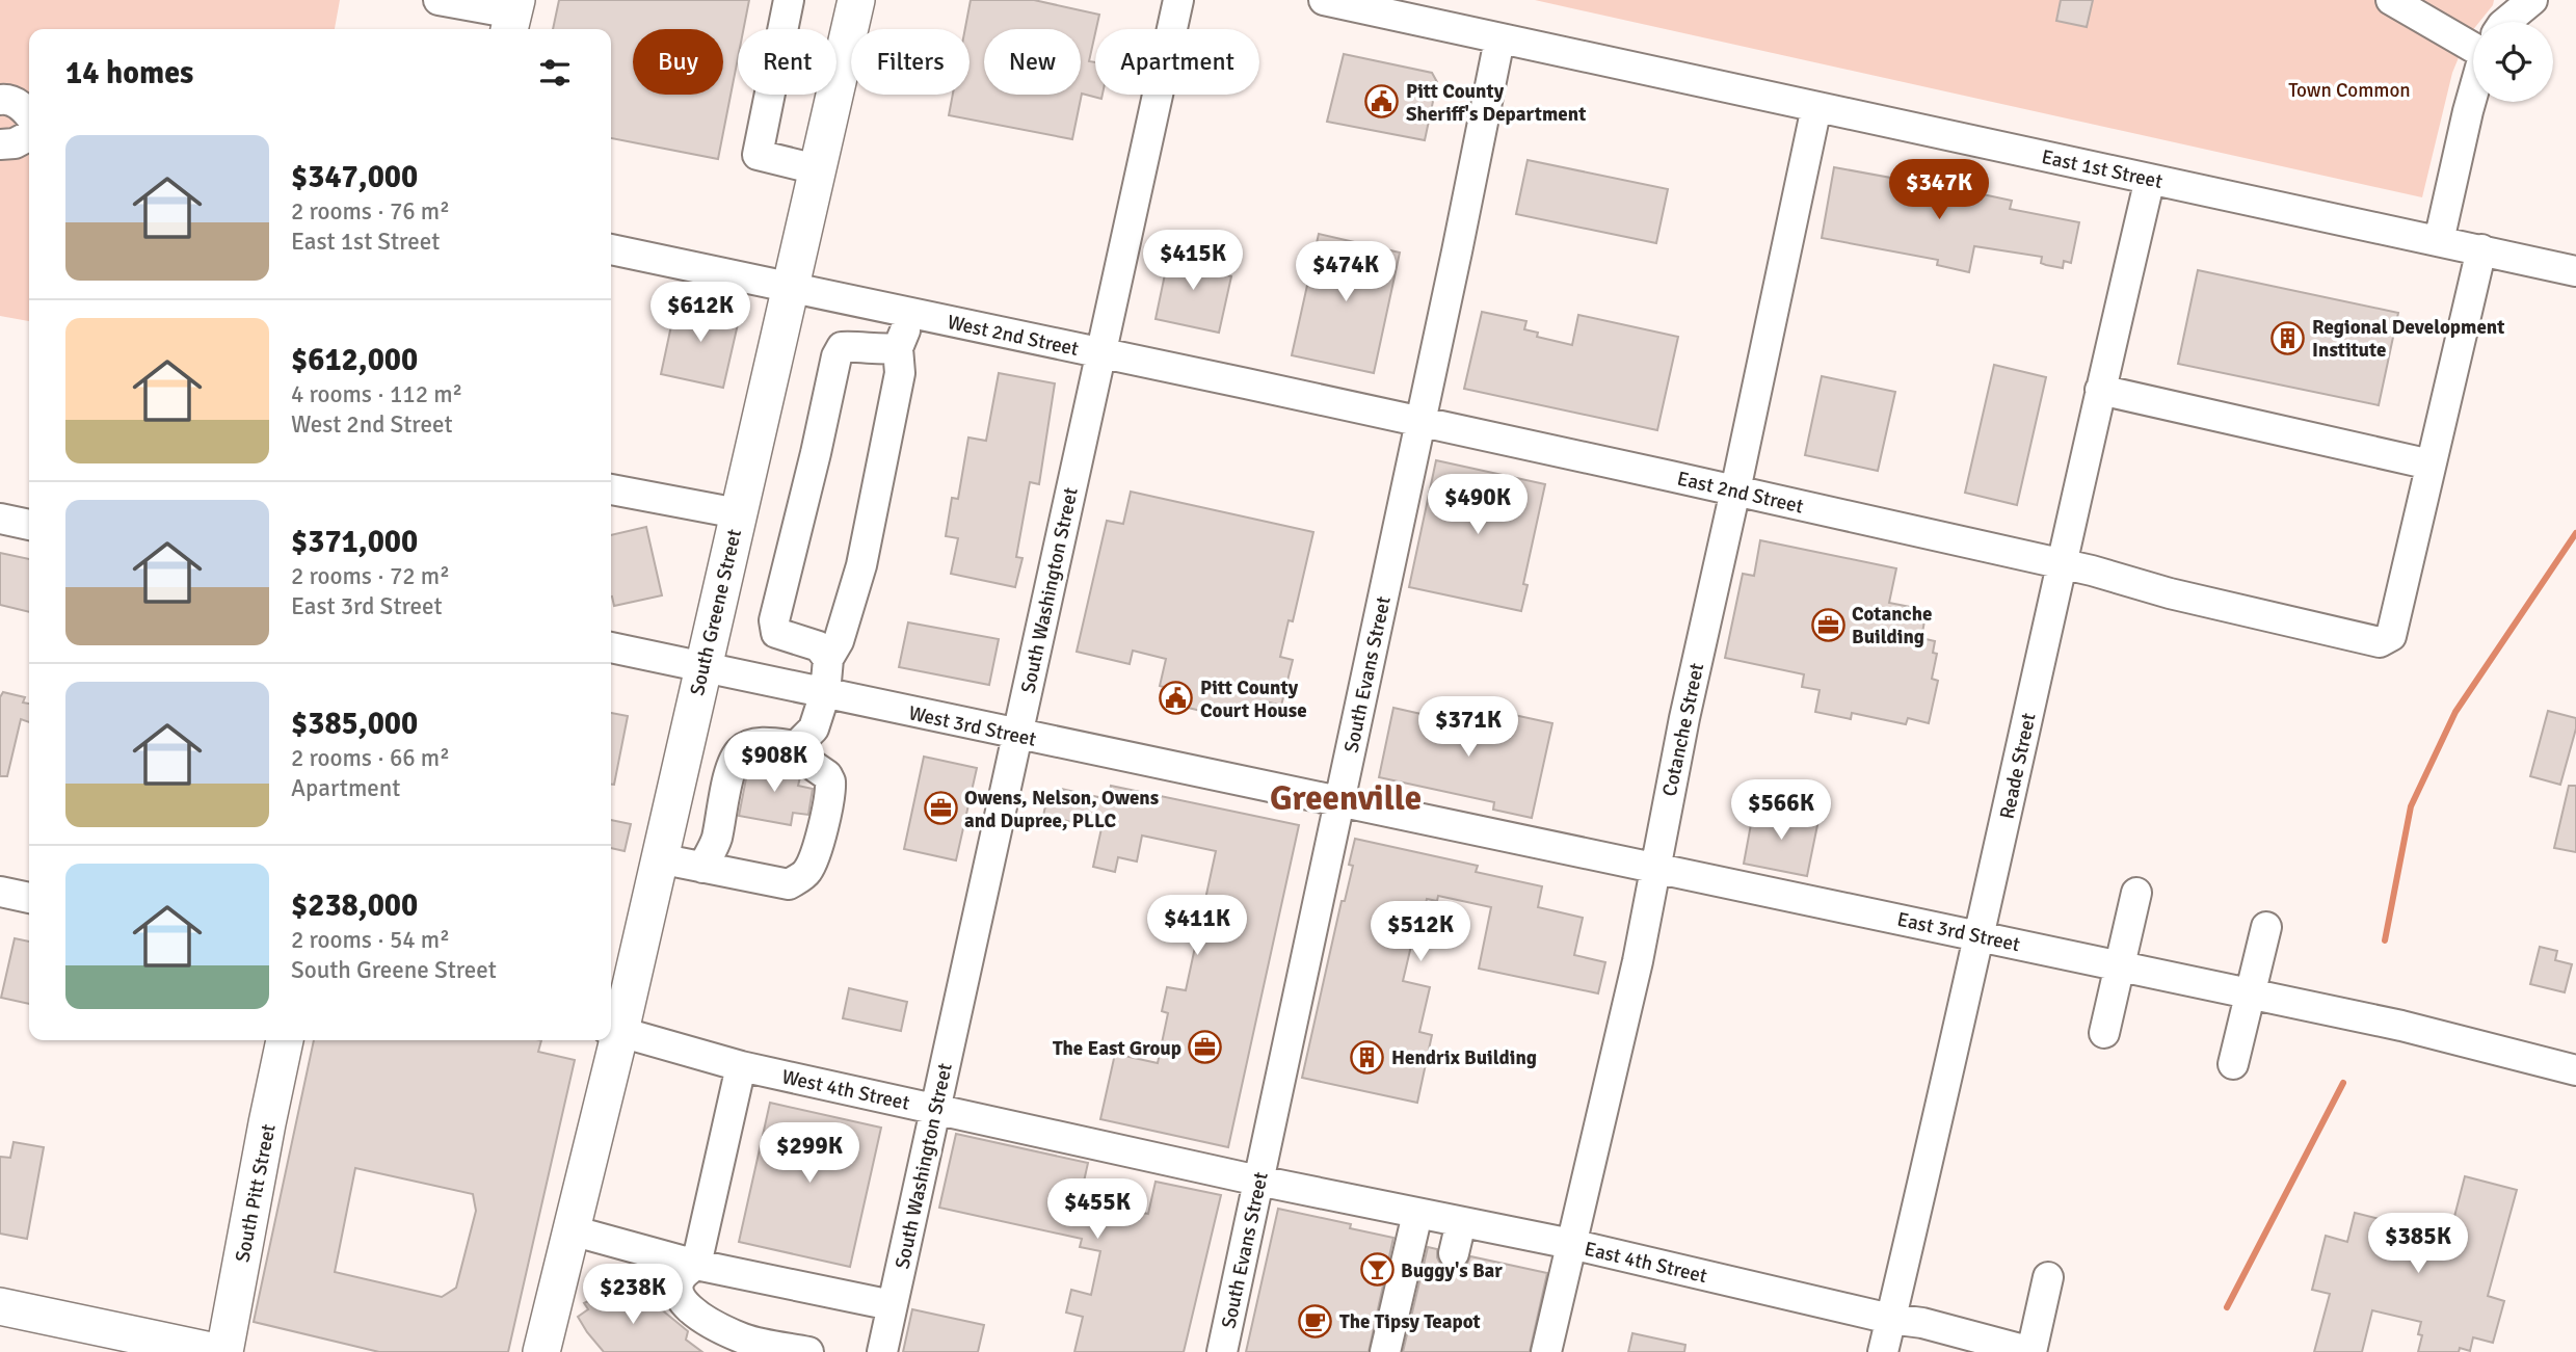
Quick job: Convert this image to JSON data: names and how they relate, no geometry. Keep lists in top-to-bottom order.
{
  "streets": {
    "main road": ["South Greene Street", "South Pitt Street"],
    "street": [
      "East 1st Street",
      "West 2nd Street",
      "East 2nd Street",
      "South Washington Street",
      "South Evans Street",
      "West 3rd Street",
      "Cotanche Street",
      "Reade Street",
      "East 3rd Street",
      "West 4th Street",
      "East 4th Street"
    ]
  },
  "crossings": [
    ["East 1st Street", "East 2nd Street"],
    ["East 1st Street", "South Evans Street"],
    ["East 1st Street", "Cotanche Street"],
    ["East 1st Street", "Reade Street"],
    ["West 2nd Street", "East 2nd Street"],
    ["West 2nd Street", "South Washington Street"],
    ["West 2nd Street", "South Greene Street"],
    ["West 2nd Street", "South Evans Street"],
    ["East 2nd Street", "South Evans Street"],
    ["East 2nd Street", "Cotanche Street"],
    ["East 2nd Street", "Reade Street"],
    ["South Washington Street", "West 3rd Street"],
    ["South Washington Street", "West 4th Street"],
    ["South Greene Street", "West 3rd Street"],
    ["South Greene Street", "West 4th Street"],
    ["South Evans Street", "West 3rd Street"],
    ["South Evans Street", "East 3rd Street"],
    ["South Evans Street", "West 4th Street"],
    ["South Evans Street", "East 4th Street"],
    ["West 3rd Street", "East 3rd Street"],
    ["Cotanche Street", "East 3rd Street"],
    ["Cotanche Street", "East 4th Street"],
    ["Reade Street", "East 3rd Street"],
    ["Reade Street", "East 4th Street"],
    ["West 4th Street", "East 4th Street"]
  ],
  "districts": ["Greenville"],
  "parks": ["Town Common"],
  "places": {
    "public building": ["Pitt County Sheriff's Department", "Pitt County Court House"],
    "building": ["Regional Development Institute", "Hendrix Building"],
    "office": ["Cotanche Building", "Owens, Nelson, Owens and Dupree, PLLC", "The East Group"],
    "bar": ["Buggy's Bar"],
    "cafe": ["The Tipsy Teapot"]
  },
  "page": {
    "chip": [
      "Buy",
      "Rent",
      "Filters",
      "New",
      "Apartment"
    ],
    "heading": "14 homes",
    "list": [
      {
        "name": "$347,000",
        "note": "2 rooms · 76 m² · East 1st Street"
      },
      {
        "name": "$612,000",
        "note": "4 rooms · 112 m² · West 2nd Street"
      },
      {
        "name": "$371,000",
        "note": "2 rooms · 72 m² · East 3rd Street"
      },
      {
        "name": "$385,000",
        "note": "2 rooms · 66 m² · Apartment"
      },
      {
        "name": "$238,000",
        "note": "2 rooms · 54 m² · South Greene Street"
      }
    ],
    "price": [
      "$347K",
      "$415K",
      "$474K",
      "$612K",
      "$490K",
      "$371K",
      "$908K",
      "$566K",
      "$411K",
      "$512K",
      "$299K",
      "$455K",
      "$385K",
      "$238K"
    ]
  }
}
